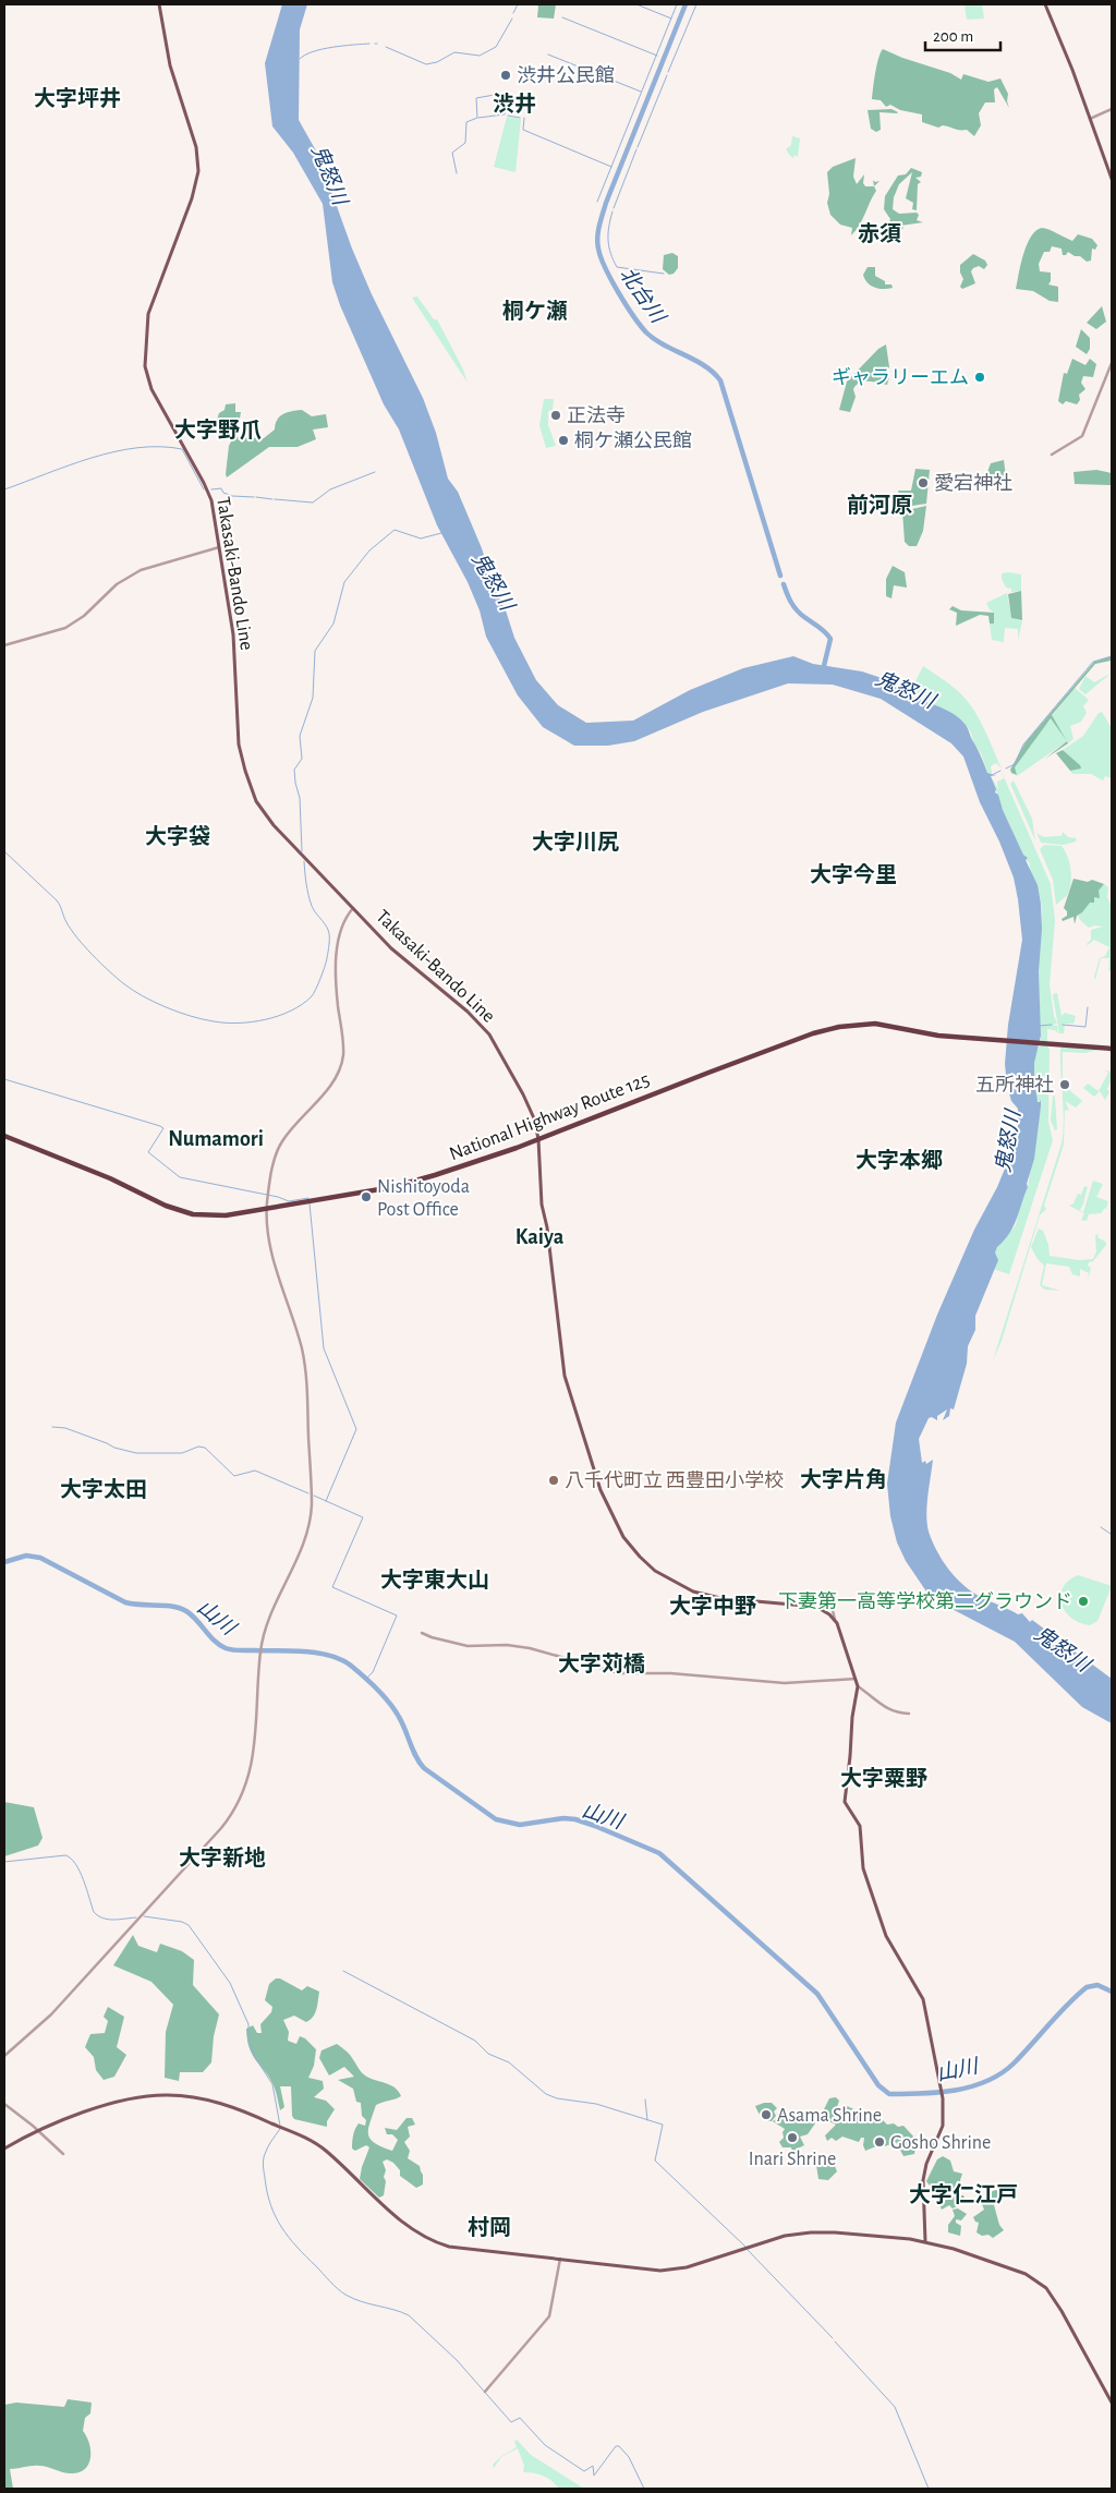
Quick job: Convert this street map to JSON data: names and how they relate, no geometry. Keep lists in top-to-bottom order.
{
  "streets": {
    "highway": ["National Highway Route 125"],
    "main road": ["Takasaki-Bando Line"]
  },
  "crossings": [
    ["Takasaki-Bando Line", "National Highway Route 125"]
  ],
  "districts": [
    "大字坪井",
    "渋井",
    "赤須",
    "桐ケ瀬",
    "大字野爪",
    "前河原",
    "大字袋",
    "大字川尻",
    "大字今里",
    "Numamori",
    "大字本郷",
    "Kaiya",
    "大字片角",
    "大字太田",
    "大字東大山",
    "大字中野",
    "大字苅橋",
    "大字粟野",
    "大字新地",
    "大字仁江戸",
    "村岡"
  ],
  "water": ["鬼怒川", "北台川", "山川"],
  "places": [
    "渋井公民館",
    "ギャラリーエム",
    "正法寺",
    "桐ケ瀬公民館",
    "愛宕神社",
    "五所神社",
    "Nishitoyoda Post Office",
    "八千代町立 西豊田小学校",
    "下妻第一高等学校第二グラウンド",
    "Asama Shrine",
    "Inari Shrine",
    "Gosho Shrine"
  ],
  "scale_bar": "200 m"
}
